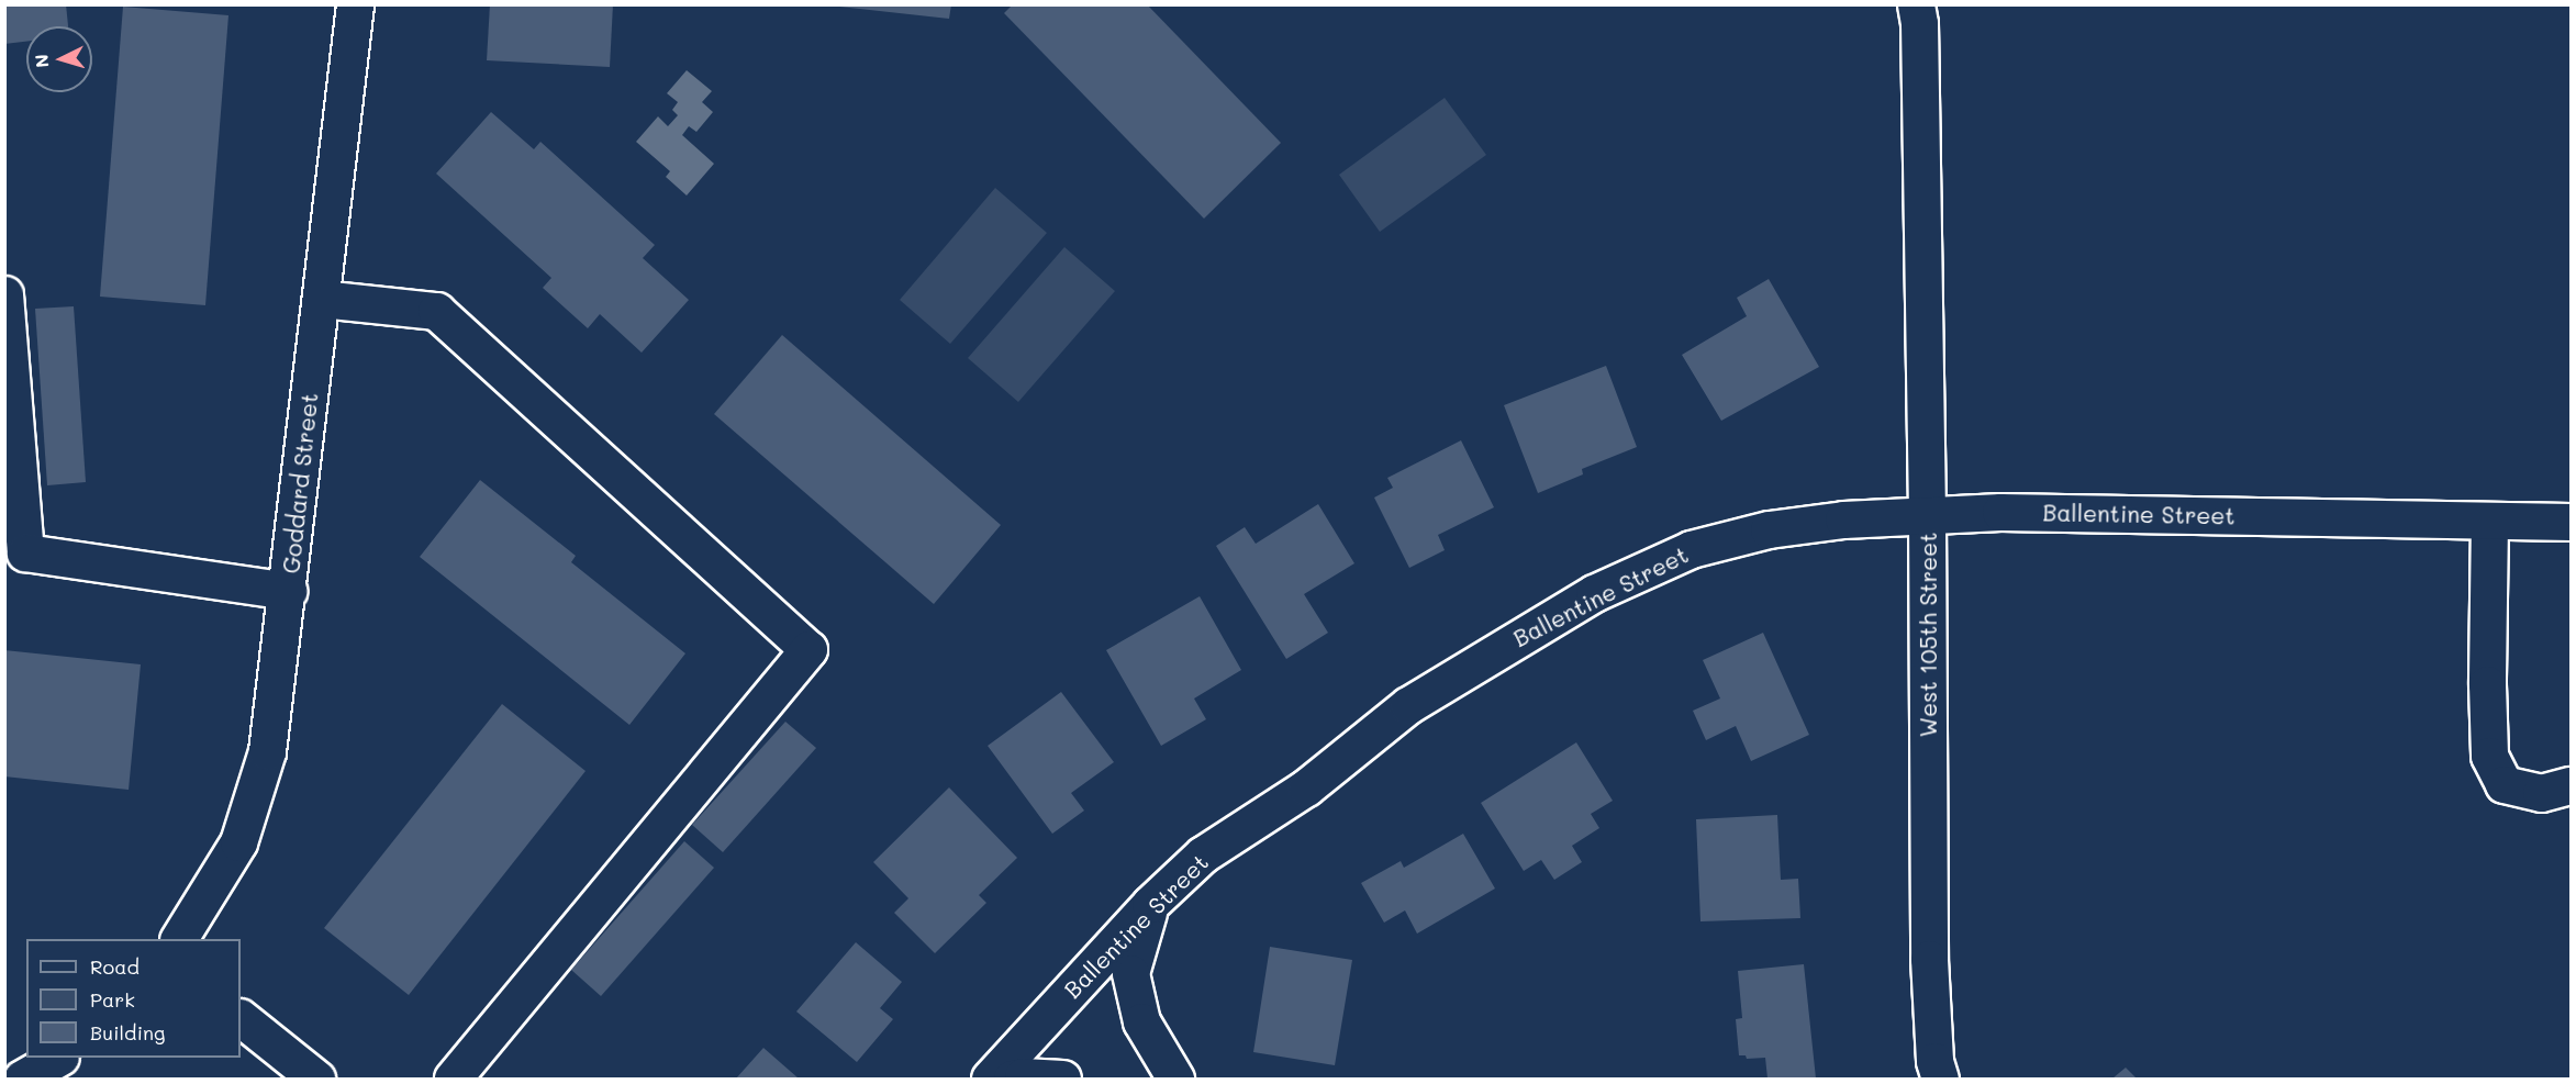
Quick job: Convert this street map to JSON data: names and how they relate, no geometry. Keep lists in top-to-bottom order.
{
  "streets": {
    "street": ["Goddard Street", "Ballentine Street", "West 105th Street"]
  },
  "crossings": [
    ["Ballentine Street", "West 105th Street"]
  ],
  "legend": ["Road", "Park", "Building"],
  "north": "left"
}
